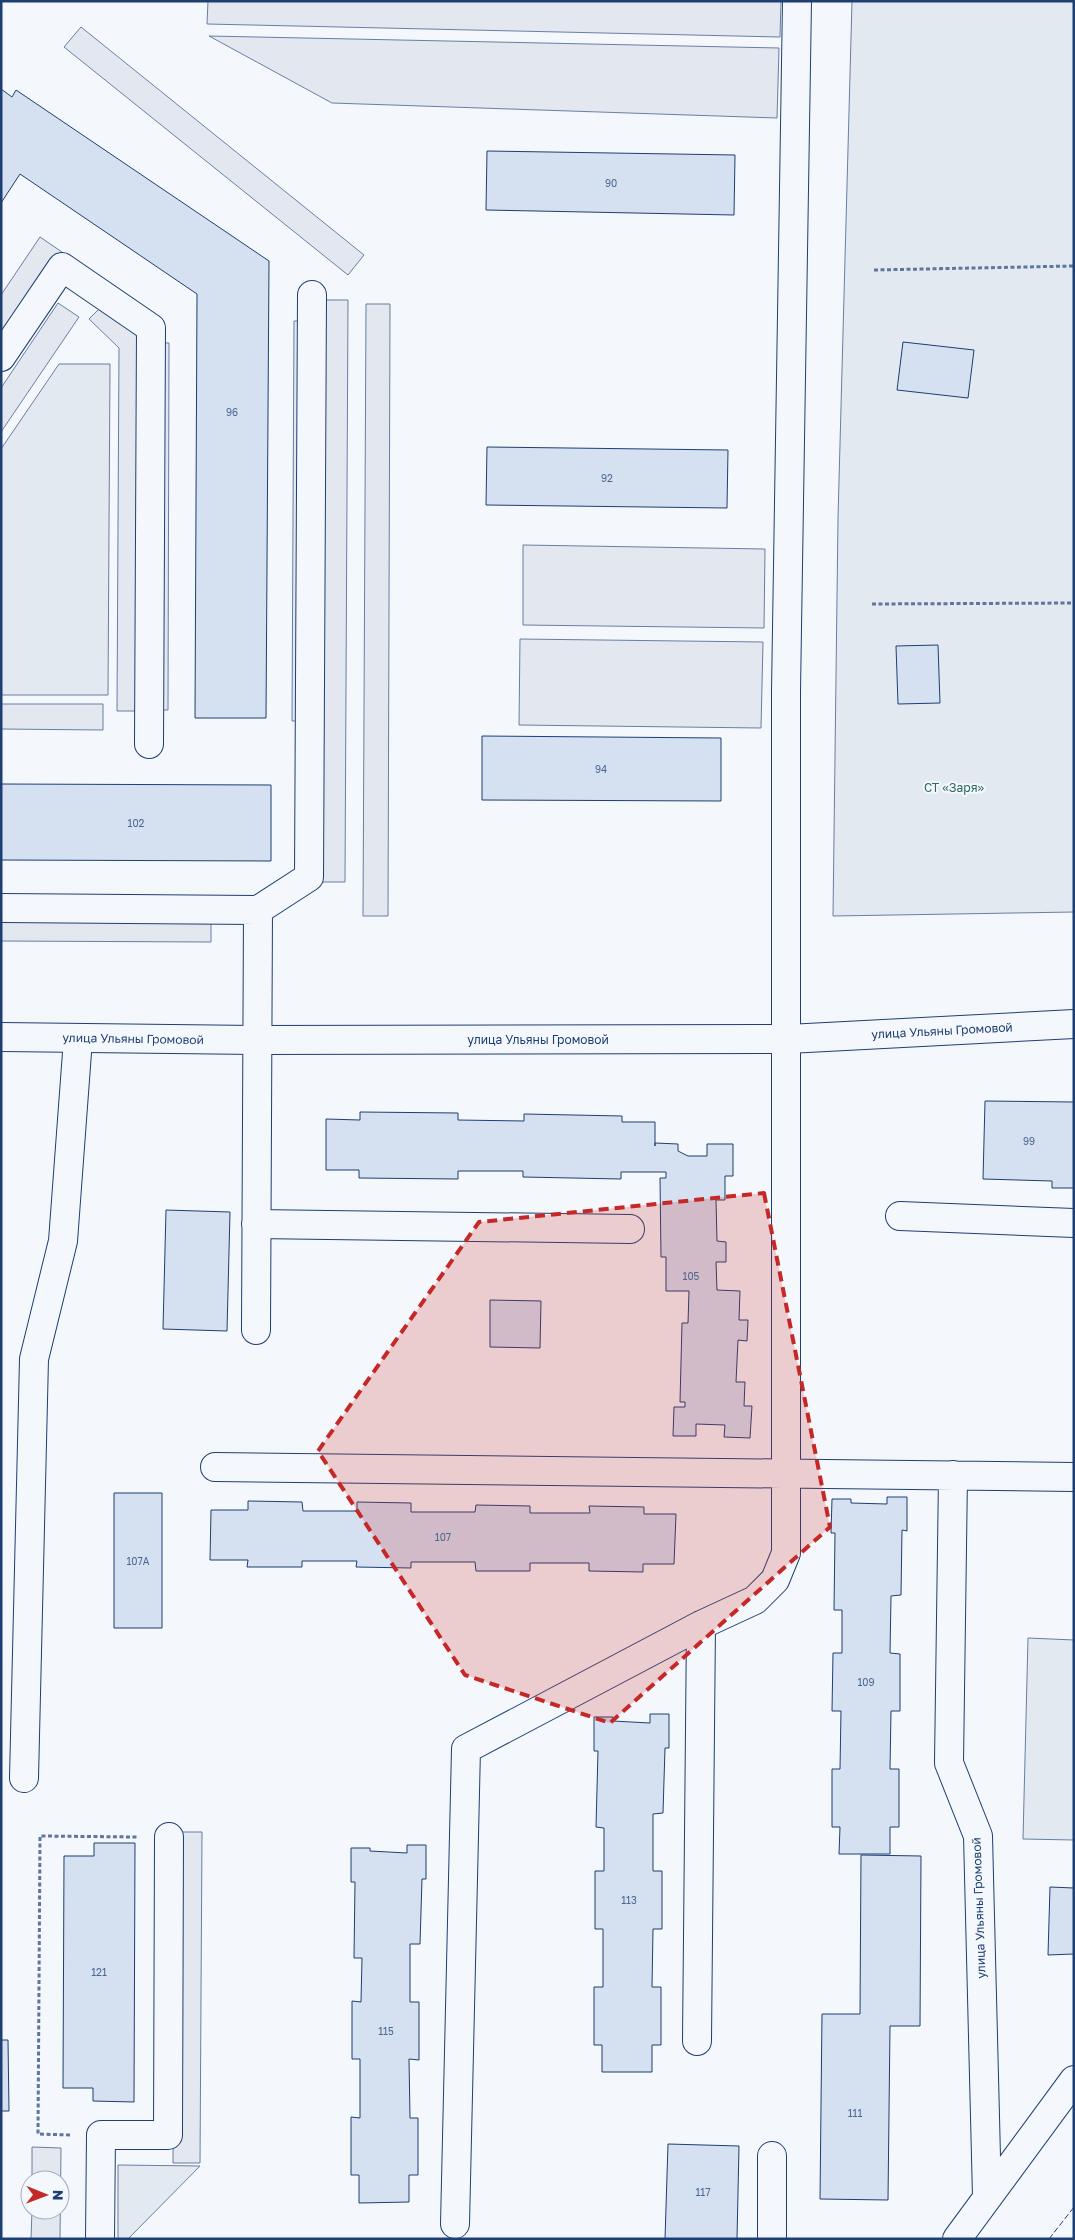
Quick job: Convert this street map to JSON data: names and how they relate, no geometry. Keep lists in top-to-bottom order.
{
  "streets": {
    "street": ["улица Ульяны Громовой"]
  },
  "parks": ["СТ «Заря»"],
  "house_numbers": [
    "90",
    "96",
    "92",
    "94",
    "102",
    "99",
    "105",
    "107",
    "107А",
    "109",
    "113",
    "121",
    "115",
    "111",
    "117"
  ],
  "north": "right"
}
